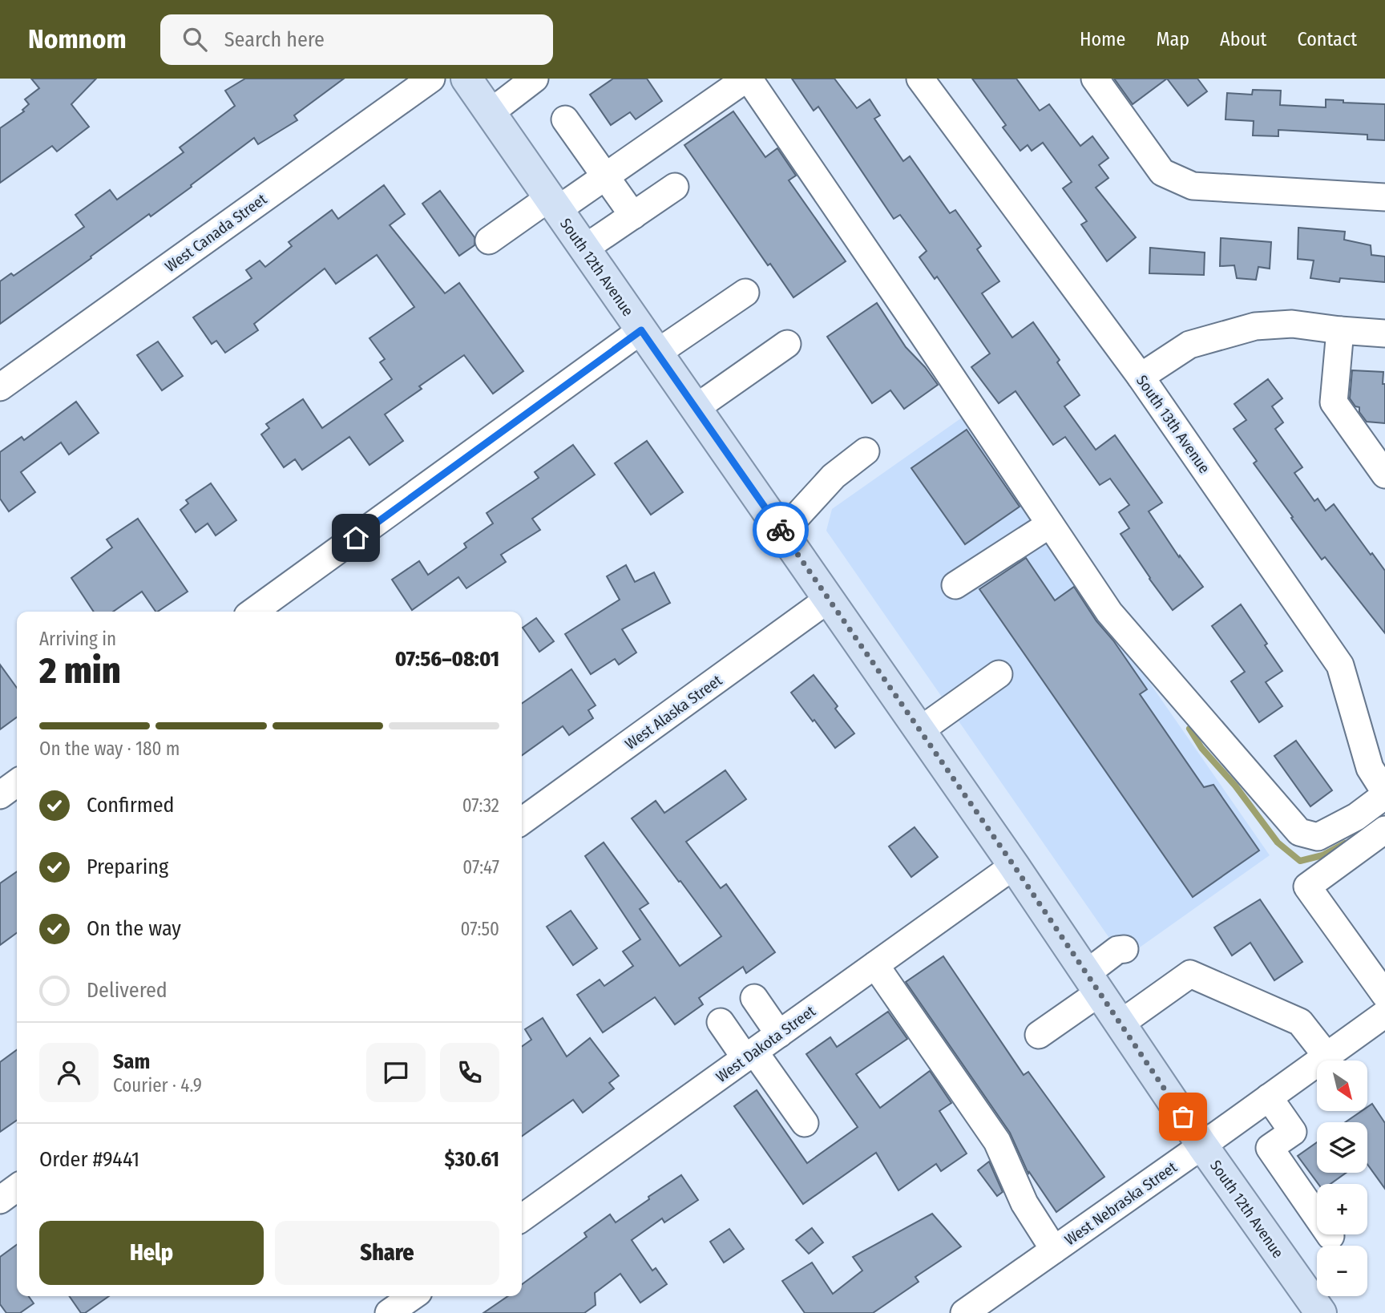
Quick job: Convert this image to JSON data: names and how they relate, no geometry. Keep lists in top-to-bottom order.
{
  "streets": {
    "main road": ["South 12th Avenue"],
    "street": [
      "West Canada Street",
      "South 13th Avenue",
      "West Alaska Street",
      "West Dakota Street",
      "West Nebraska Street"
    ]
  },
  "crossings": [
    ["South 12th Avenue", "West Alaska Street"],
    ["South 12th Avenue", "West Dakota Street"],
    ["South 12th Avenue", "West Nebraska Street"]
  ],
  "north": "bottom right",
  "page": {
    "header": "Nomnom",
    "search": "Search here",
    "nav": [
      "Home",
      "Map",
      "About",
      "Contact"
    ],
    "heading": ["2 min", "Arriving in", "07:56–08:01"],
    "panel": [
      "Sam",
      "Courier · 4.9",
      "Order #9441",
      "$30.61"
    ],
    "bar": "On the way · 180 m",
    "list": [
      ["Confirmed", "07:32"],
      ["Preparing", "07:47"],
      ["On the way", "07:50"],
      "Delivered"
    ],
    "map_buttons": ["+", "−"],
    "buttons": ["Help", "Share"]
  }
}
